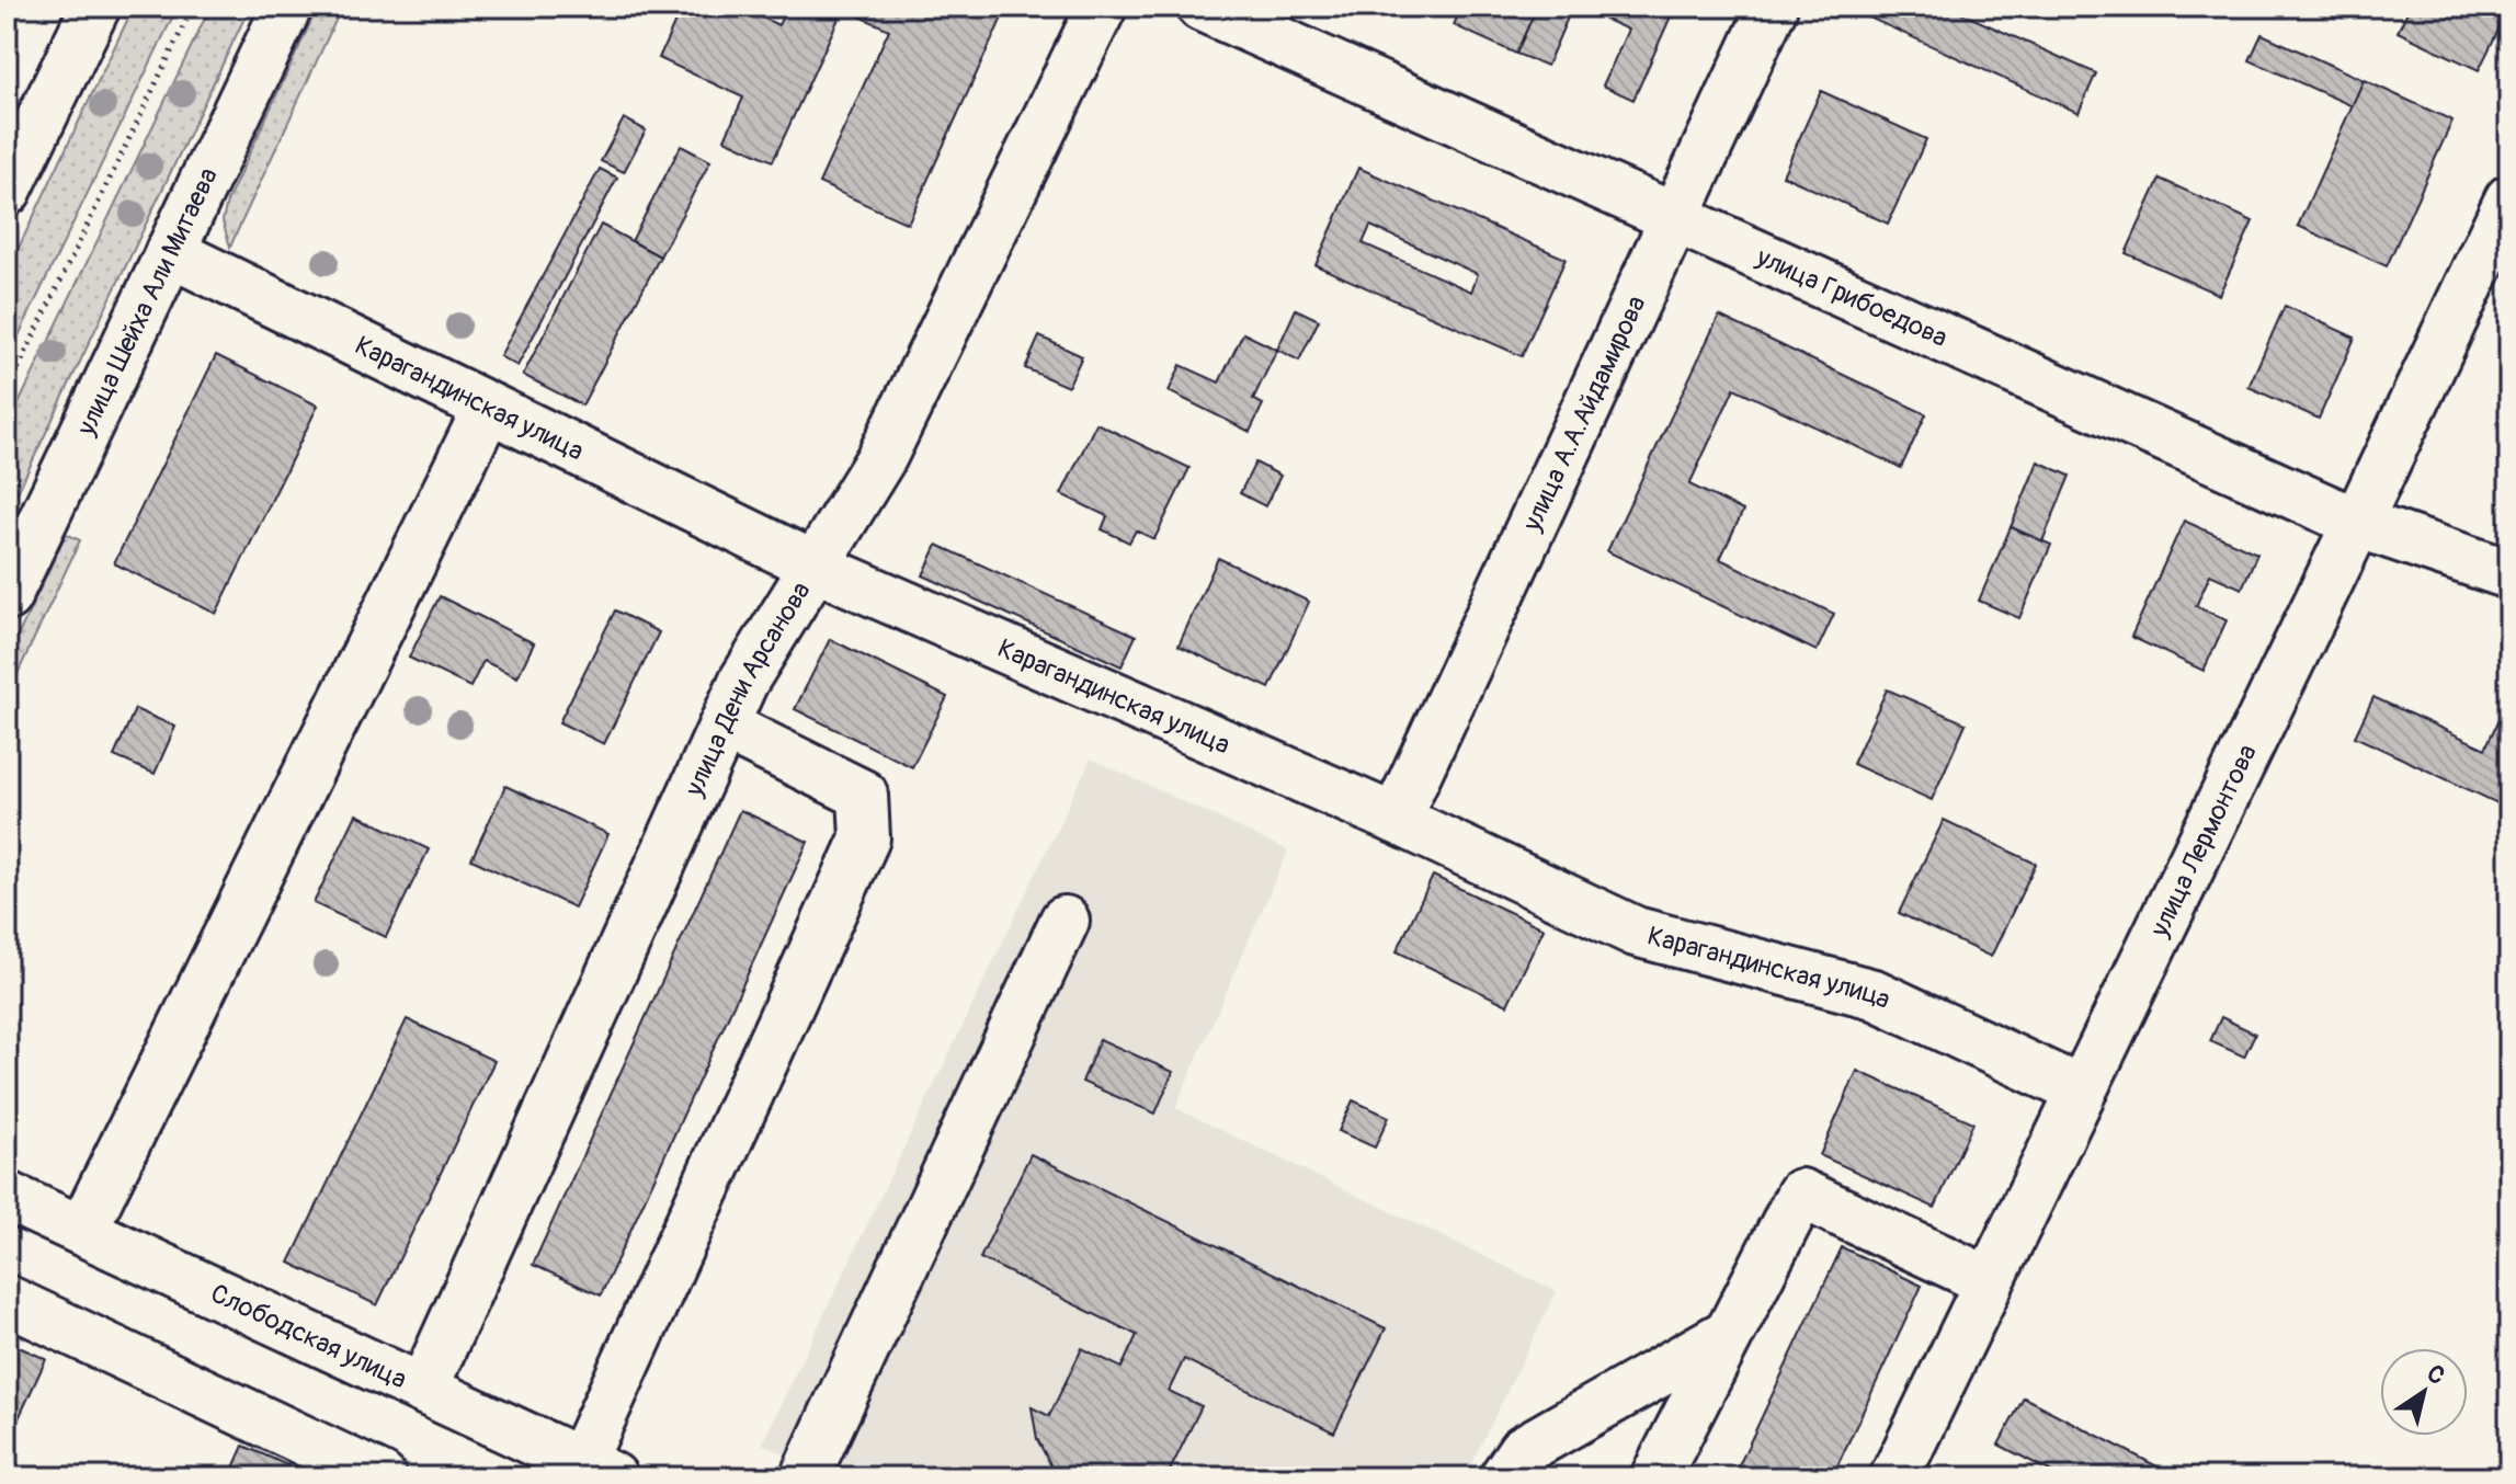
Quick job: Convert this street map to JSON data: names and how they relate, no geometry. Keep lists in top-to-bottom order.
{
  "streets": {
    "street": [
      "улица Грибоедова",
      "улица Шейха Али Митаева",
      "Карагандинская улица",
      "улица А.А.Айдамирова",
      "улица Дени Арсанова",
      "улица Лермонтова",
      "Слободская улица"
    ]
  },
  "crossings": [
    ["улица Грибоедова", "улица А.А.Айдамирова"],
    ["улица Грибоедова", "улица Лермонтова"],
    ["улица Шейха Али Митаева", "Карагандинская улица"],
    ["Карагандинская улица", "улица А.А.Айдамирова"],
    ["Карагандинская улица", "улица Дени Арсанова"],
    ["Карагандинская улица", "улица Лермонтова"],
    ["улица Дени Арсанова", "Слободская улица"]
  ],
  "north": "top right"
}
